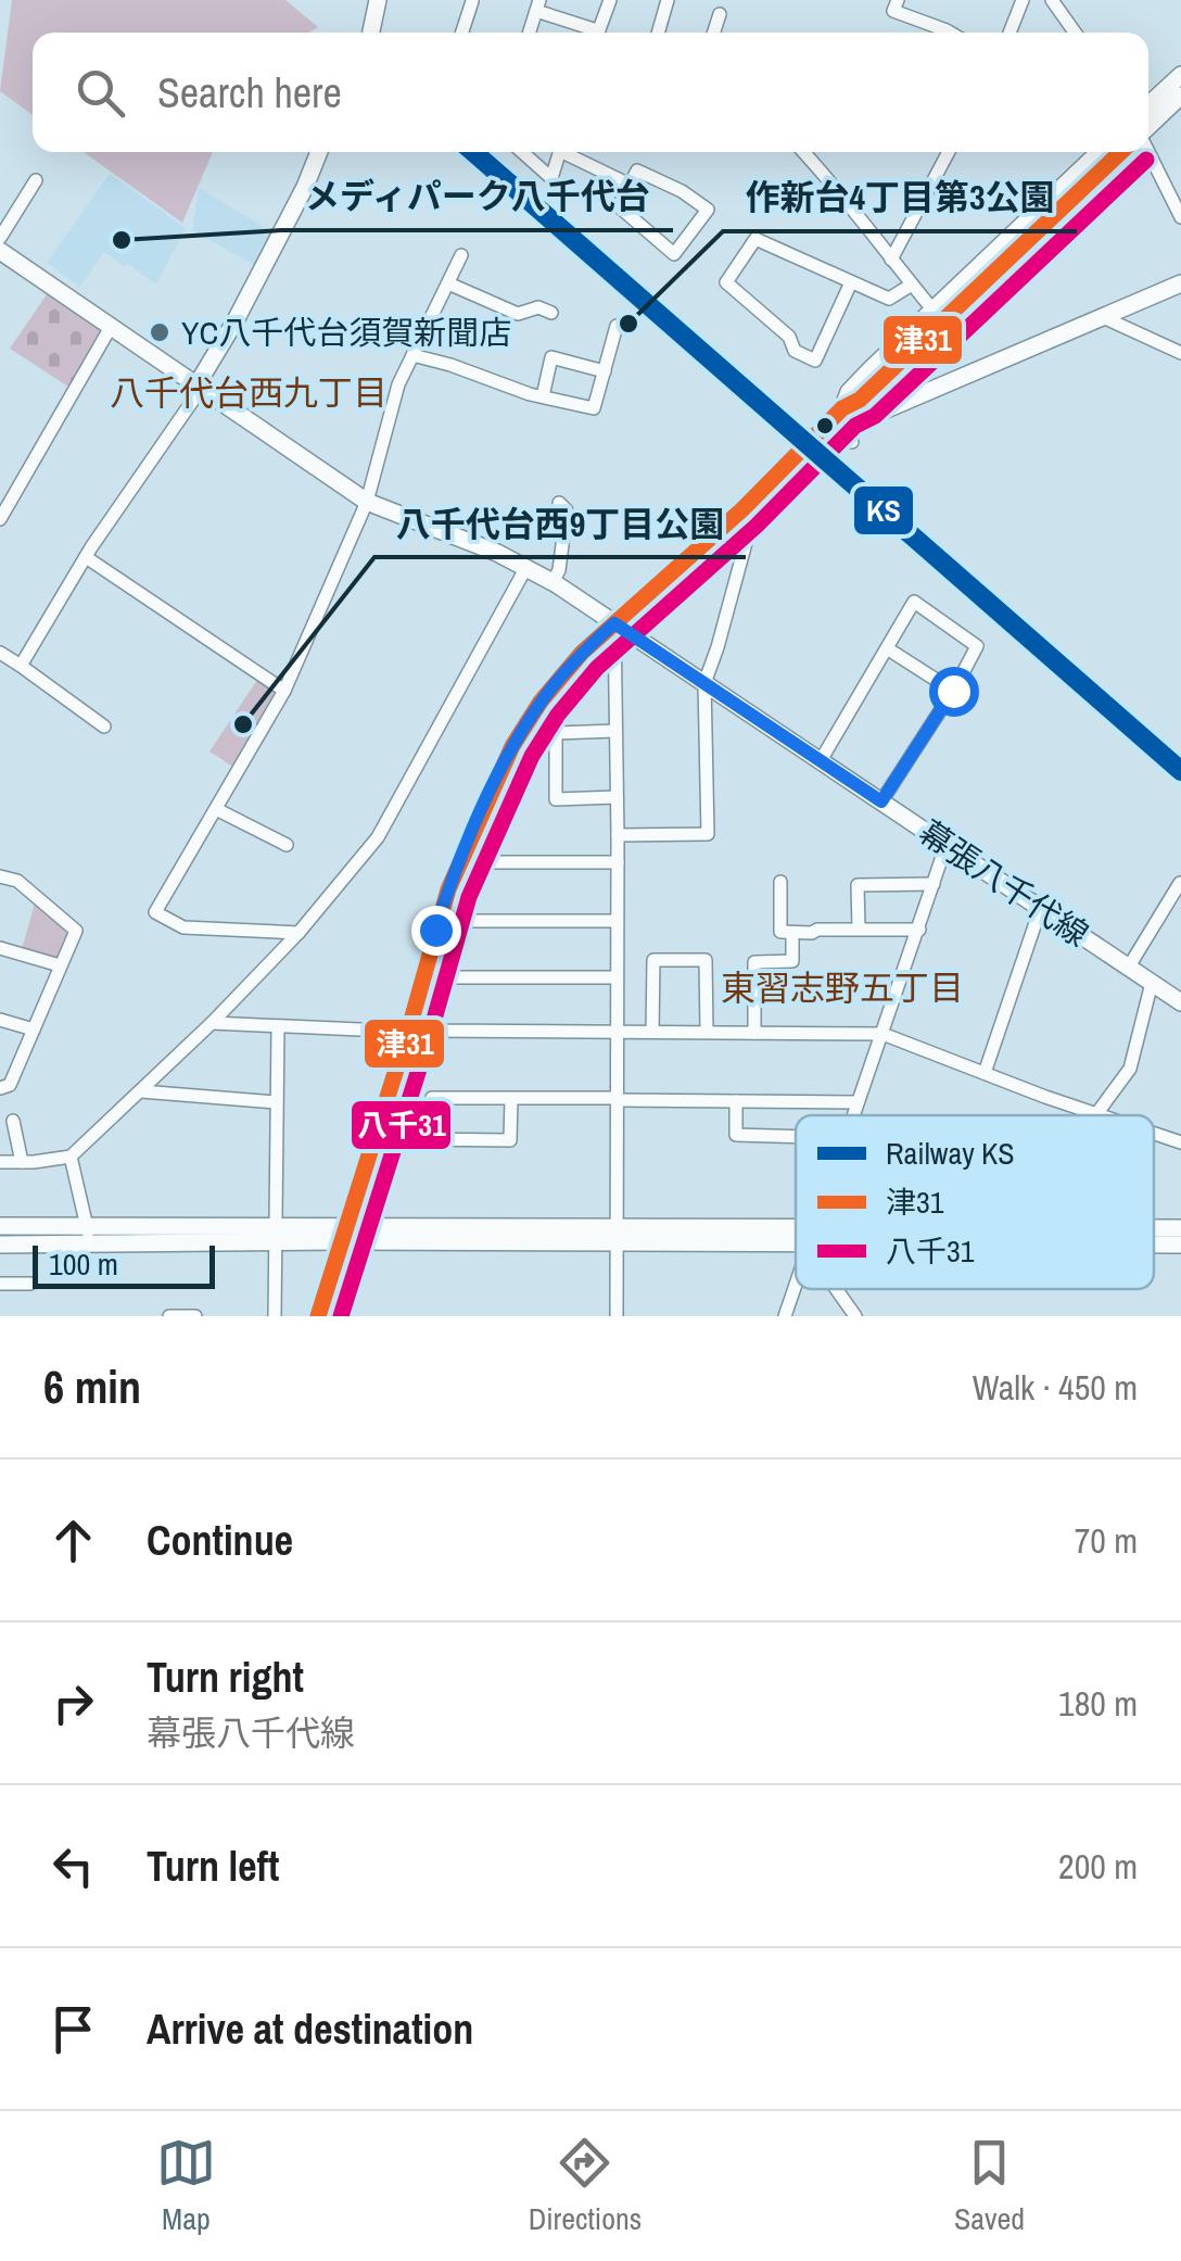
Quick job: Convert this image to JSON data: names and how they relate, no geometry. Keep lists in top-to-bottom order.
{
  "streets": {
    "street": ["幕張八千代線"]
  },
  "districts": ["八千代台西九丁目", "東習志野五丁目"],
  "places": [
    "メディパーク八千代台",
    "作新台4丁目第3公園",
    "YC八千代台須賀新聞店",
    "八千代台西9丁目公園"
  ],
  "lines": ["rail line KS", "transit line 津31", "transit line 八千31"],
  "legend": ["Railway KS", "津31", "八千31"],
  "scale_bar": "100 m",
  "page": {
    "search": "Search here",
    "scale": "100 m",
    "heading": ["6 min", "Walk · 450 m"],
    "list": [
      ["Continue", "70 m"],
      ["Turn right", "幕張八千代線", "180 m"],
      ["Turn left", "200 m"],
      "Arrive at destination"
    ],
    "nav": ["Map", "Directions", "Saved"]
  }
}
